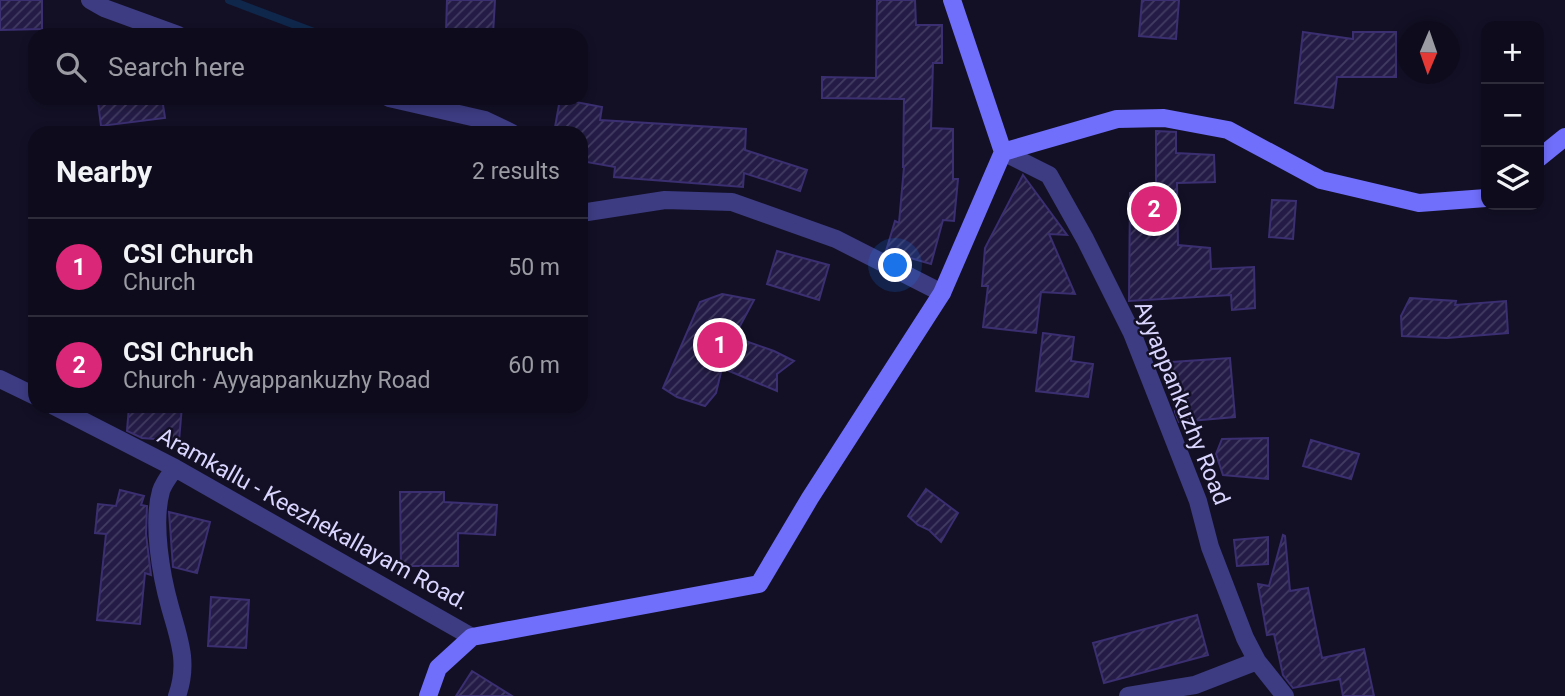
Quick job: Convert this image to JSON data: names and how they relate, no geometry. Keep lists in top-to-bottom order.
{
  "streets": {
    "street": ["Ayyappankuzhy Road", "Aramkallu - Keezhekallayam Road."]
  },
  "north": "bottom",
  "page": {
    "map_buttons": ["+", "−"],
    "search": "Search here",
    "heading": ["Nearby", "2 results"],
    "pins": ["2", "1"],
    "list": [
      {
        "mark": "1",
        "name": "CSI Church",
        "note": "Church",
        "value": "50 m"
      },
      {
        "mark": "2",
        "name": "CSI Chruch",
        "note": "Church · Ayyappankuzhy Road",
        "value": "60 m"
      }
    ]
  }
}
